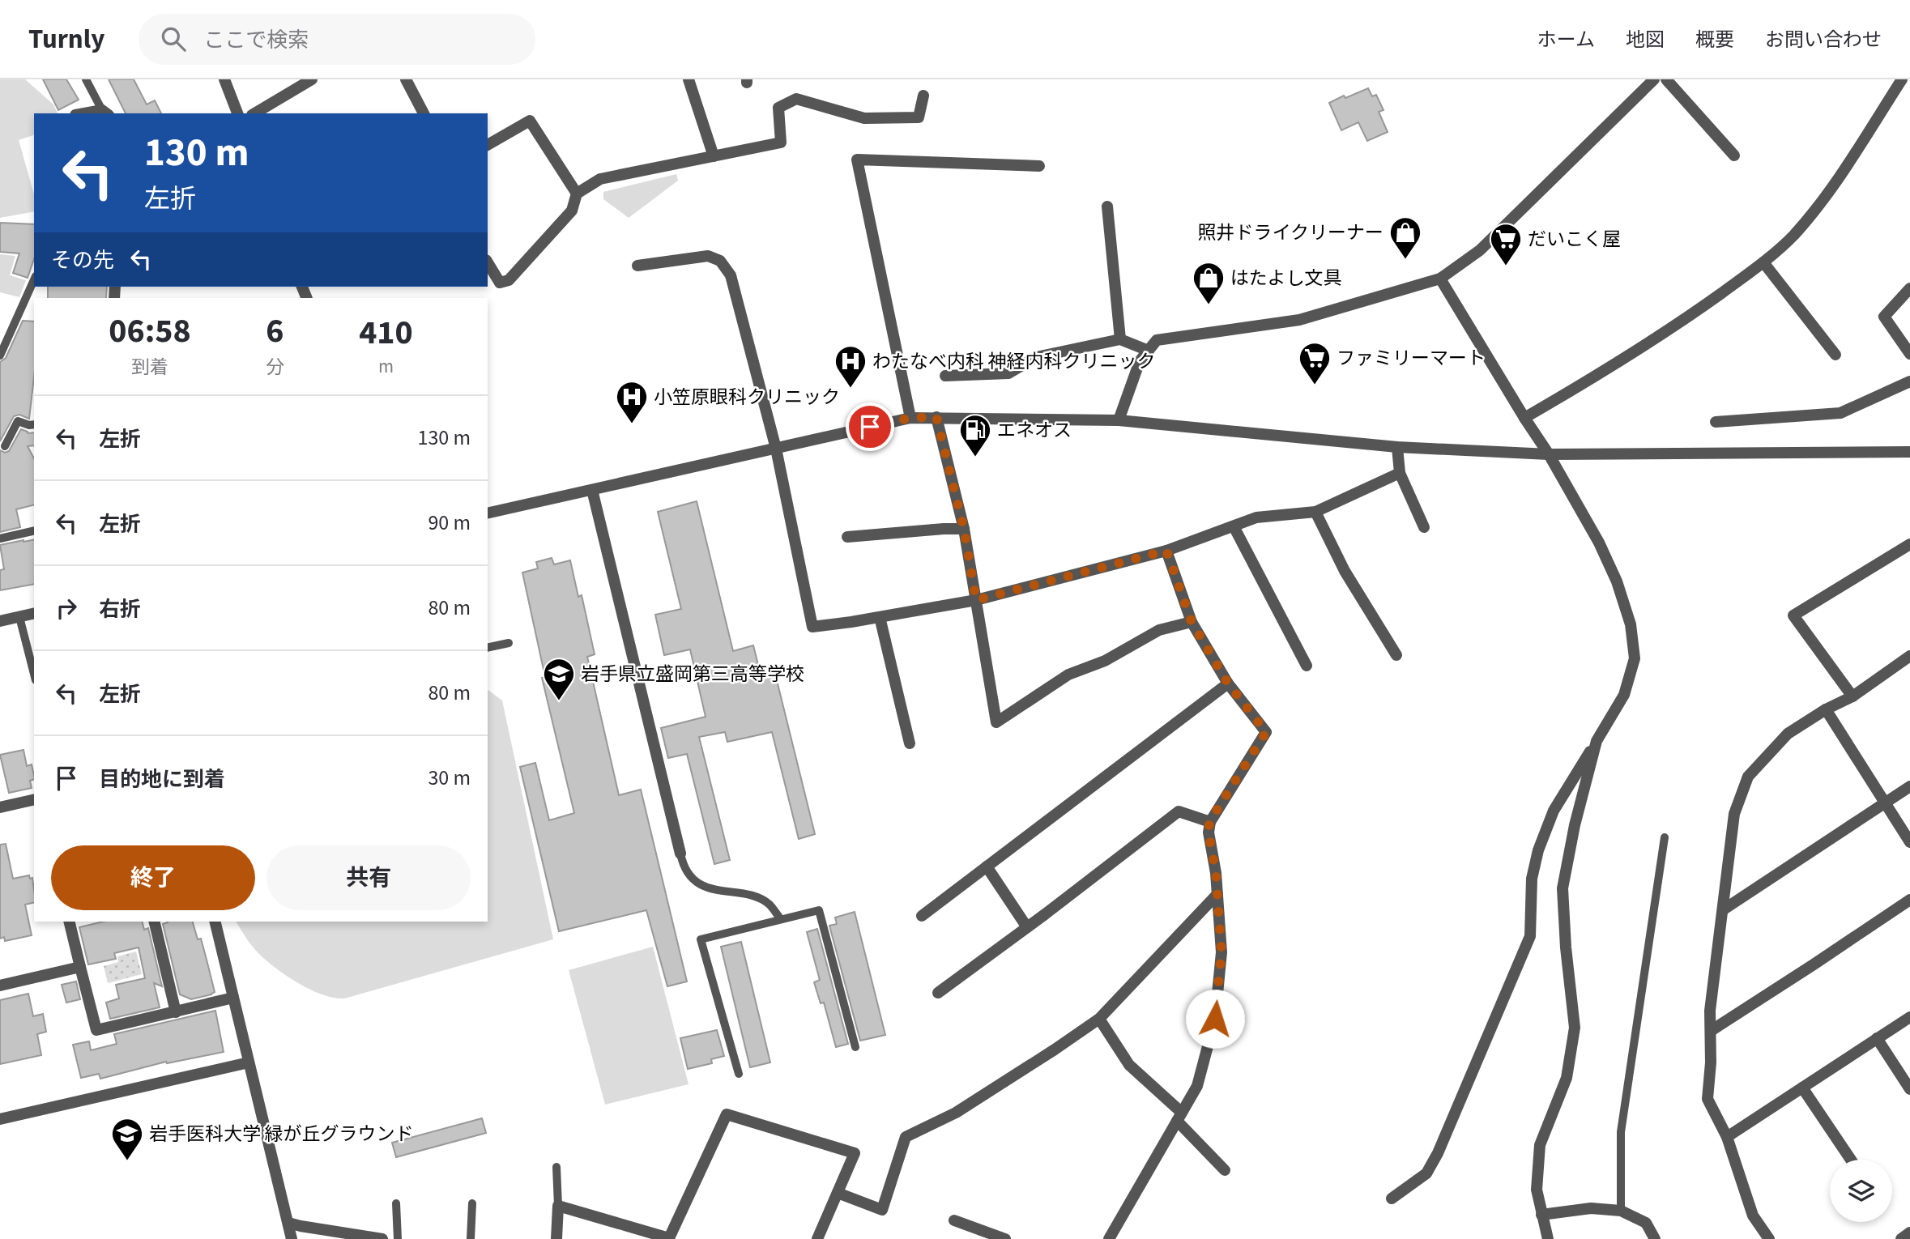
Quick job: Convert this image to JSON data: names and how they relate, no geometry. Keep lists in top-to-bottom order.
{
  "places": {
    "shop": ["照井ドライクリーナー", "はたよし文具"],
    "supermarket": ["だいこく屋", "ファミリーマート"],
    "hospital": ["わたなべ内科 神経内科クリニック", "小笠原眼科クリニック"],
    "fuel station": ["エネオス"],
    "school or university": ["岩手県立盛岡第三高等学校", "岩手医科大学 緑が丘グラウンド"]
  },
  "page": {
    "header": "Turnly",
    "search": "ここで検索",
    "nav": [
      "ホーム",
      "地図",
      "概要",
      "お問い合わせ"
    ],
    "turn": ["130 m", "左折"],
    "then": "その先",
    "eta": [
      "06:58",
      "到着",
      "6",
      "分",
      "410",
      "m"
    ],
    "list": [
      {
        "name": "左折",
        "value": "130 m"
      },
      {
        "name": "左折",
        "value": "90 m"
      },
      {
        "name": "右折",
        "value": "80 m"
      },
      {
        "name": "左折",
        "value": "80 m"
      },
      {
        "name": "目的地に到着",
        "value": "30 m"
      }
    ],
    "buttons": ["終了", "共有"]
  }
}
